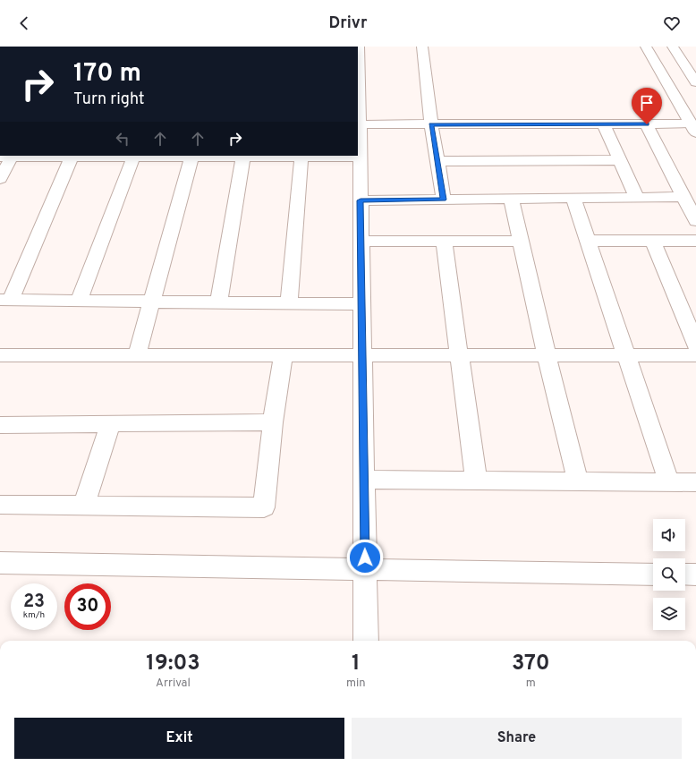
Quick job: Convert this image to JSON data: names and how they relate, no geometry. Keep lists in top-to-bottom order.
{
  "page": {
    "header": "Drivr",
    "turn": ["170 m", "Turn right"],
    "speed": "23 km/h",
    "limit": "30",
    "eta": [
      "19:03",
      "Arrival",
      "1",
      "min",
      "370",
      "m"
    ],
    "buttons": ["Exit", "Share"]
  }
}
